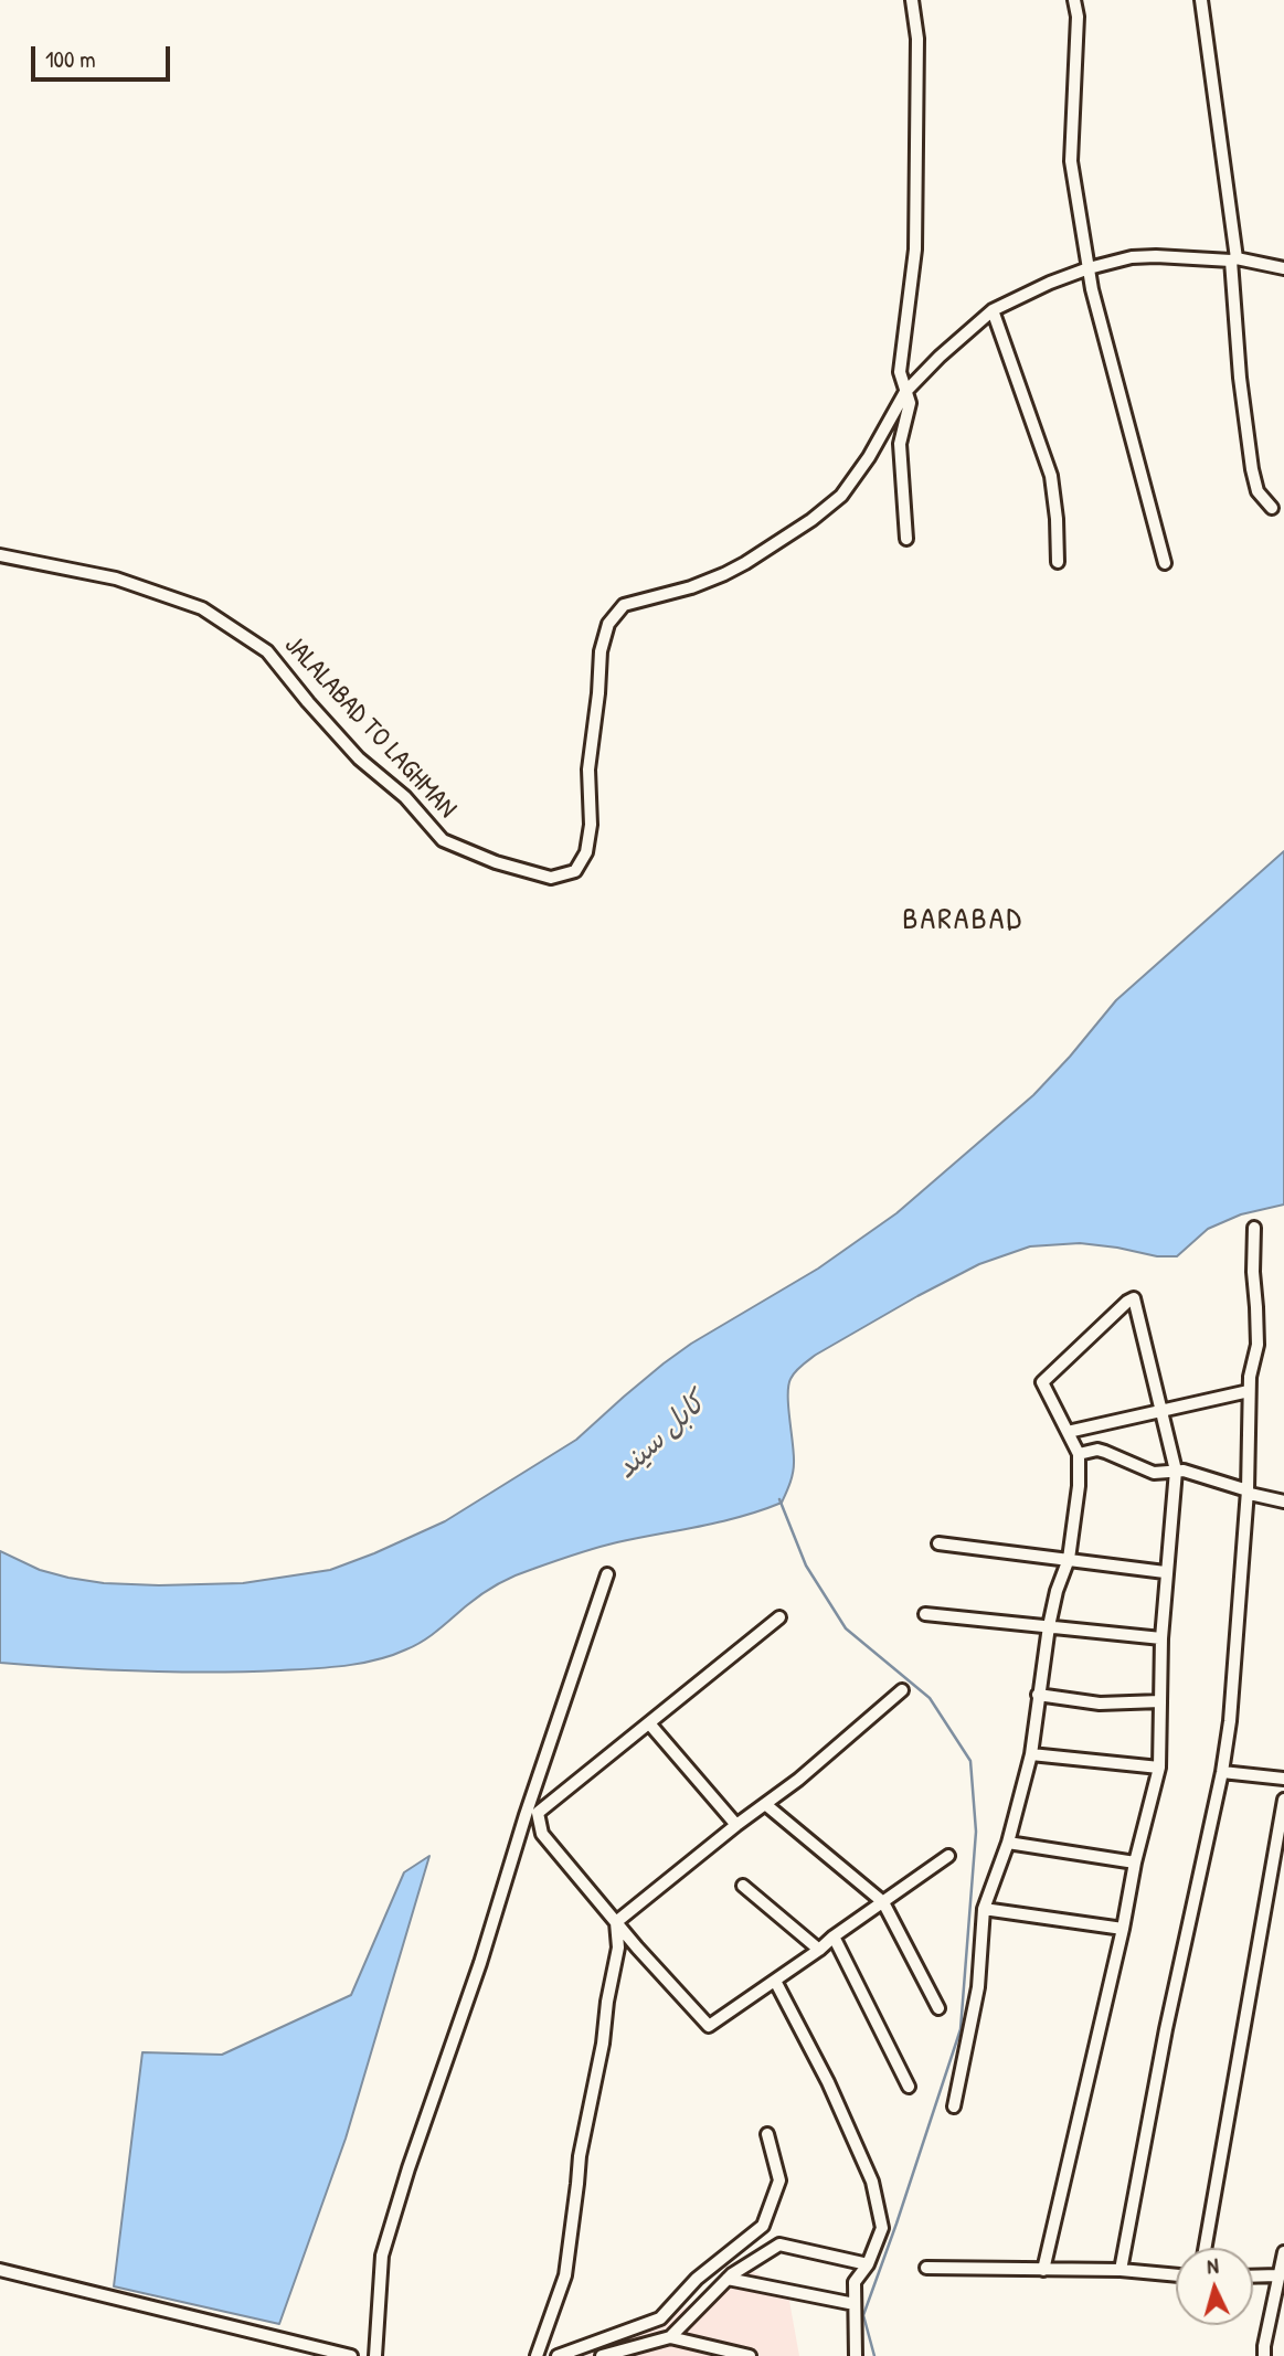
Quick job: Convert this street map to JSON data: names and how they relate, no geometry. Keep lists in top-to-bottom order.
{
  "streets": {
    "street": ["JALALABAD TO LAGHMAN"]
  },
  "districts": ["BARABAD"],
  "water": ["کابل سيند"],
  "scale_bar": "100 m",
  "north": "top"
}
